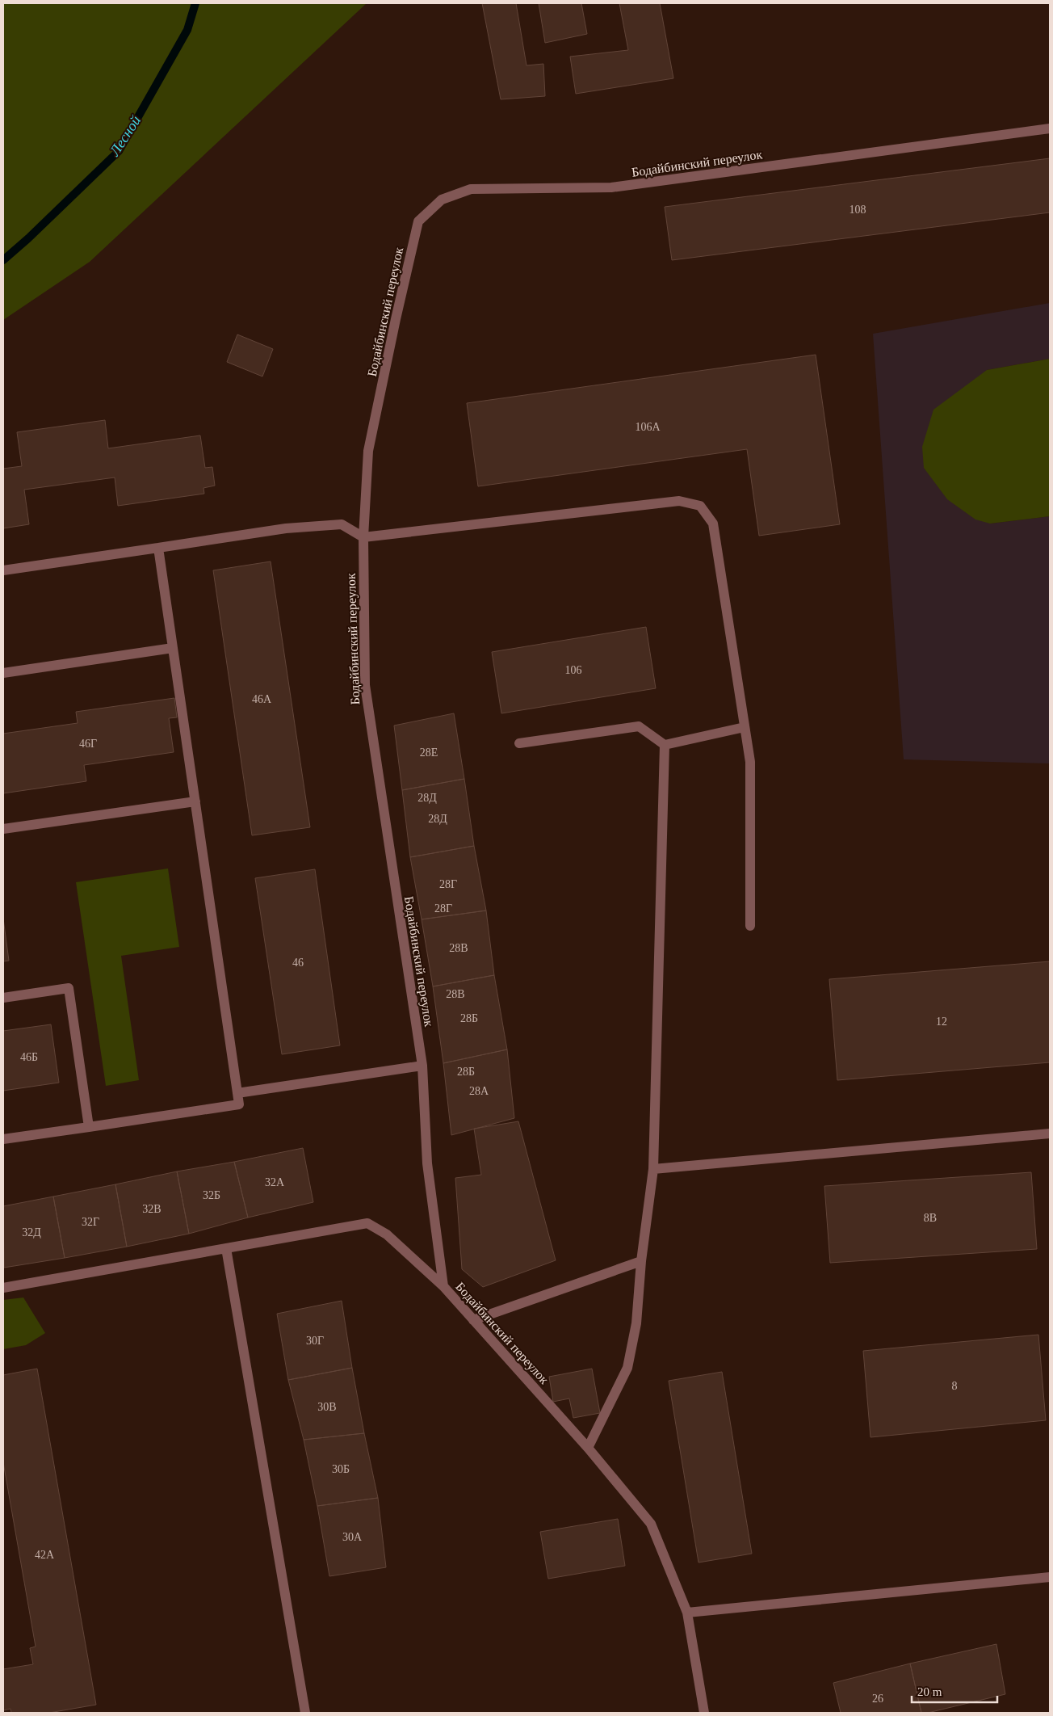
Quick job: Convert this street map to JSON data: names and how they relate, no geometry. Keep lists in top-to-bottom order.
{
  "streets": {
    "street": ["Бодайбинский переулок"]
  },
  "water": ["Лесной"],
  "house_numbers": [
    "108",
    "106А",
    "106",
    "46А",
    "46Г",
    "28Е",
    "28Д",
    "28Д",
    "28Г",
    "28Г",
    "28В",
    "46",
    "28В",
    "28Б",
    "12",
    "46Б",
    "28Б",
    "28А",
    "32А",
    "32Б",
    "32В",
    "8В",
    "32Г",
    "32Д",
    "30Г",
    "8",
    "30В",
    "30Б",
    "30А",
    "42А",
    "26"
  ],
  "scale_bar": "20 m"
}
